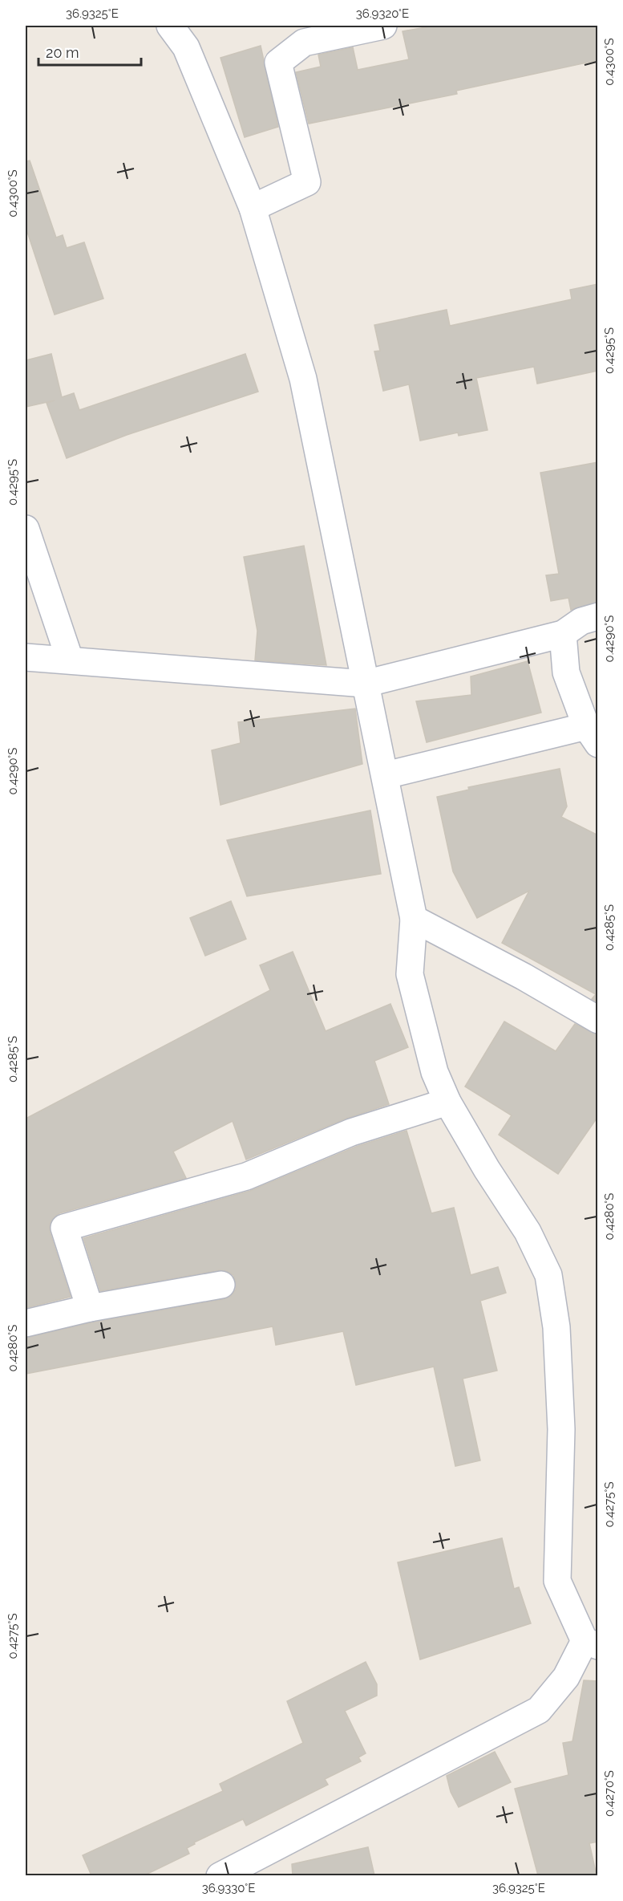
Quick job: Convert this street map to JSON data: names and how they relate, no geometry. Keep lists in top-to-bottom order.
{
  "scale_bar": "20 m",
  "coordinates": [
    "36.9325°E",
    "36.9320°E",
    "0.4300°S",
    "0.4295°S",
    "0.4290°S",
    "0.4285°S",
    "0.4280°S",
    "0.4275°S",
    "0.4270°S",
    "36.9330°E"
  ]
}
